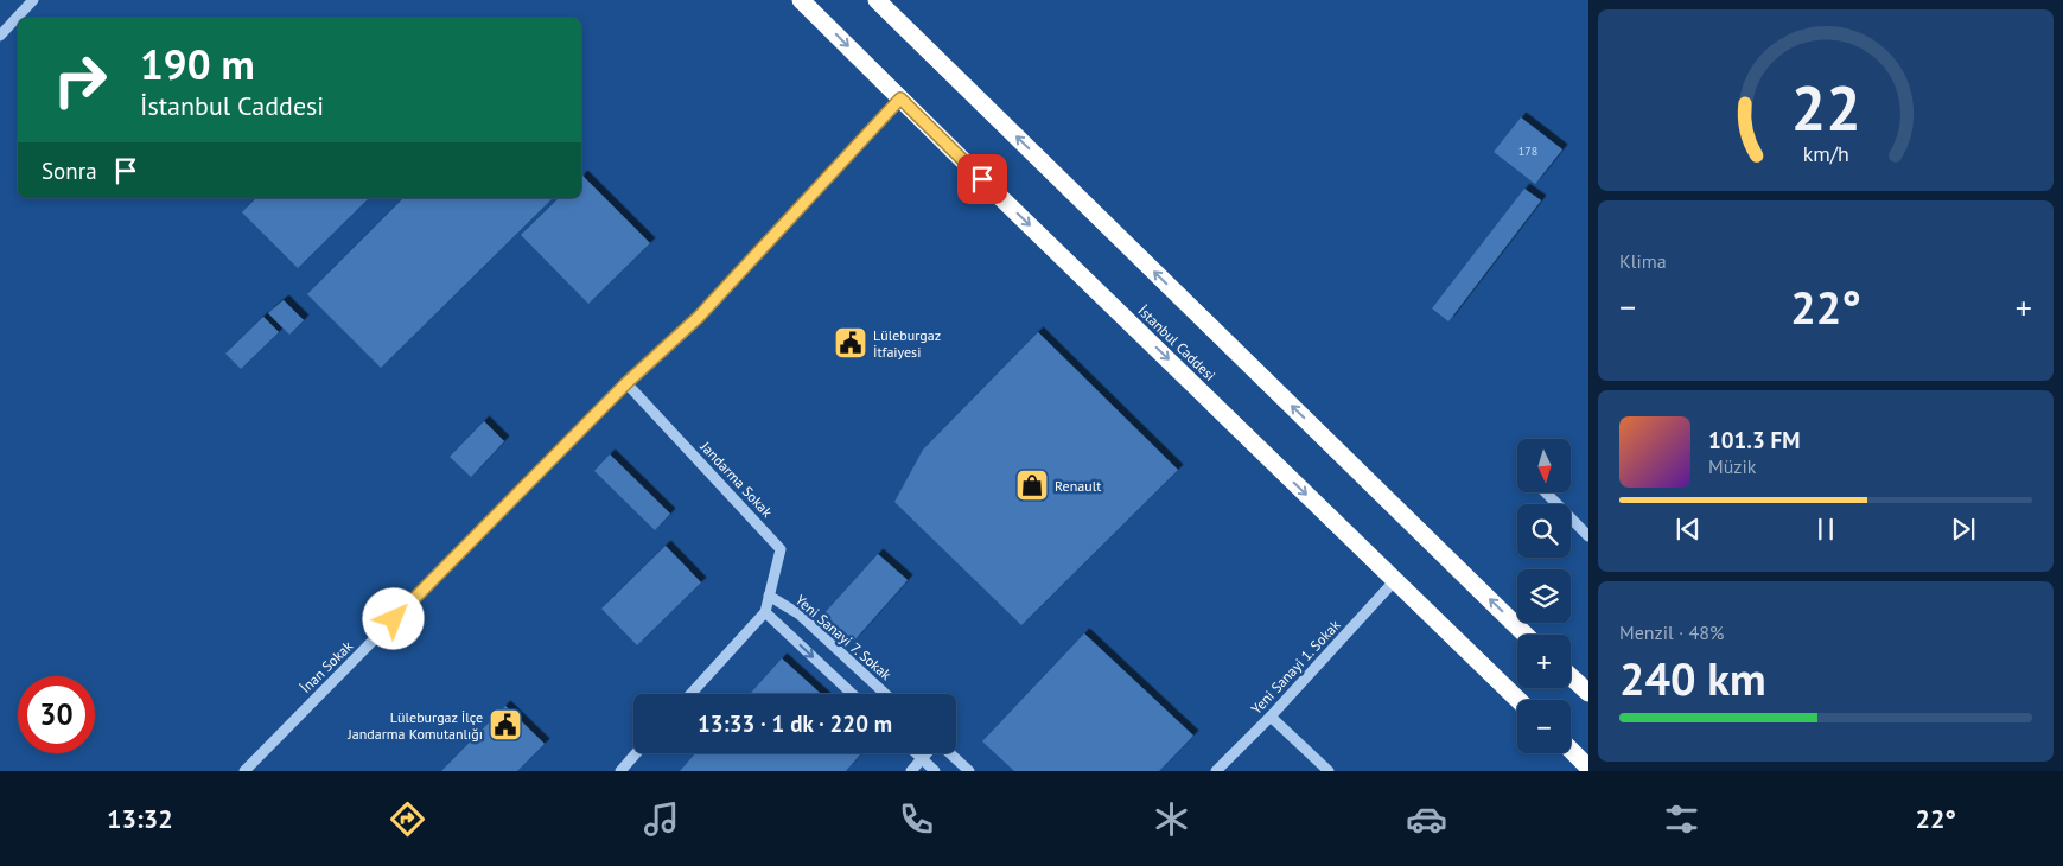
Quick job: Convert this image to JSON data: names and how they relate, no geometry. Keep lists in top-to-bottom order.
{
  "streets": {
    "highway": ["İstanbul Caddesi"],
    "street": [
      "Jandarma Sokak",
      "Yeni Sanayi 7. Sokak",
      "İnan Sokak",
      "Yeni Sanayi 1. Sokak"
    ]
  },
  "crossings": [
    ["İstanbul Caddesi", "İnan Sokak"],
    ["İstanbul Caddesi", "Yeni Sanayi 1. Sokak"],
    ["Jandarma Sokak", "Yeni Sanayi 7. Sokak"],
    ["Jandarma Sokak", "İnan Sokak"]
  ],
  "places": {
    "public building": ["Lüleburgaz İtfaiyesi", "Lüleburgaz İlçe Jandarma Komutanlığı"],
    "shop": ["Renault"]
  },
  "house_numbers": ["178"],
  "north": "bottom",
  "page": {
    "turn": ["190 m", "İstanbul Caddesi"],
    "then": "Sonra",
    "tile": [
      "Klima",
      ["Menzil · 48%", "240 km"]
    ],
    "heat": ["−", "22°", "+"],
    "song": ["101.3 FM", "Müzik"],
    "map_buttons": ["+", "−"],
    "limit": "30",
    "trip": "13:33 · 1 dk · 220 m",
    "tabs": ["13:32", "22°"],
    "gauge": ["22", "km/h"]
  }
}
